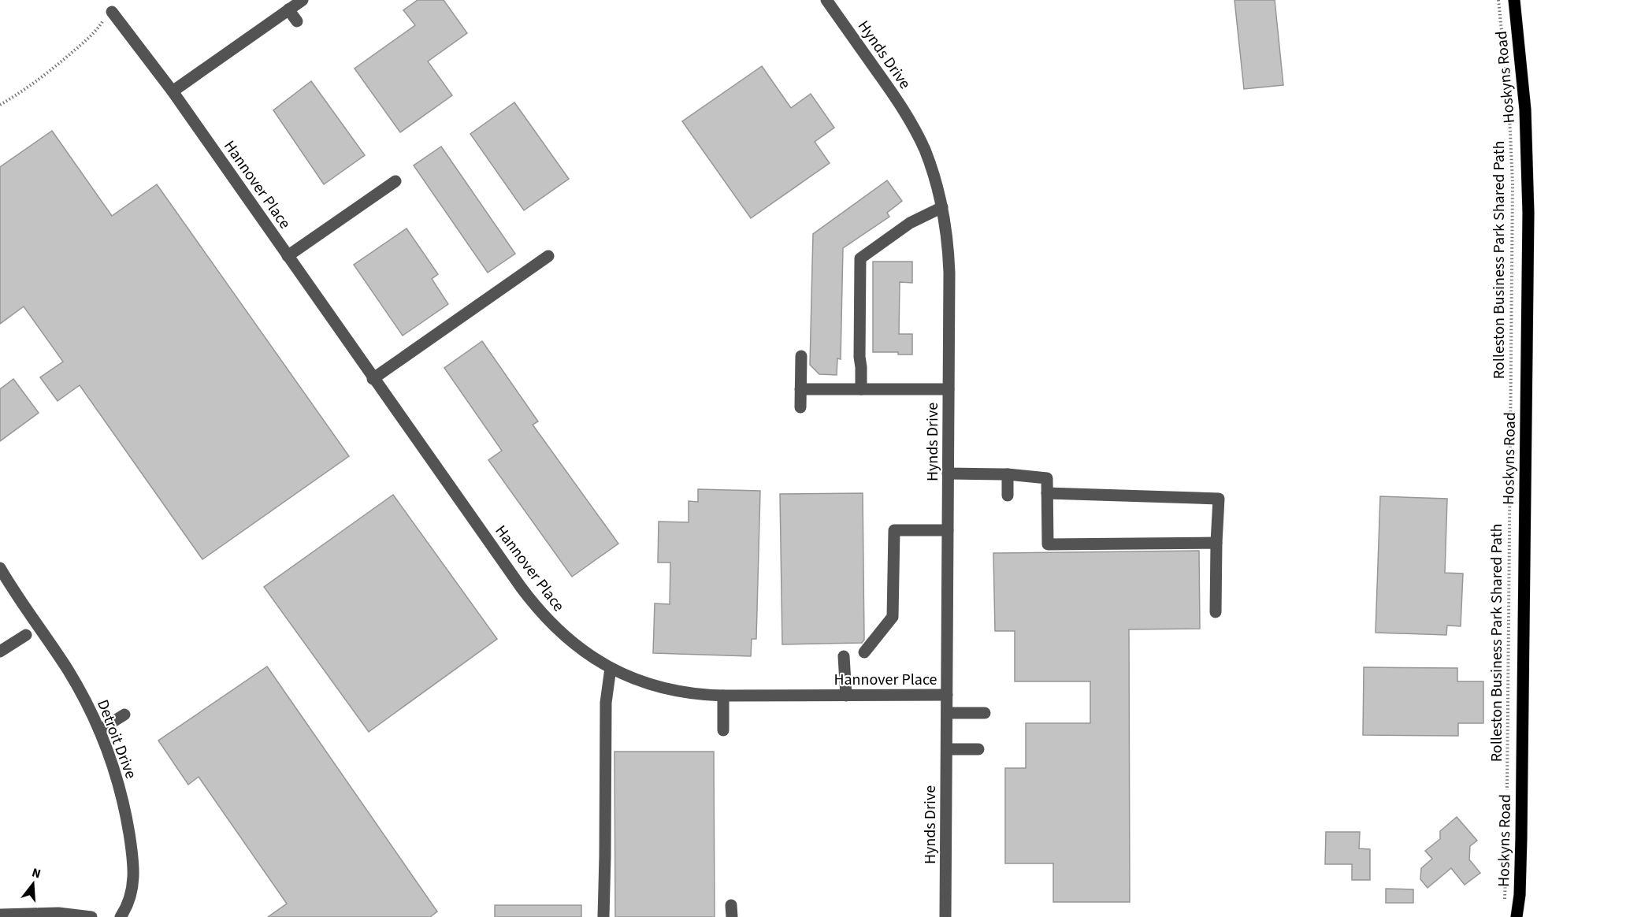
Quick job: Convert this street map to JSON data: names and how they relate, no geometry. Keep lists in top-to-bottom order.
{
  "streets": {
    "main road": ["Hoskyns Road"],
    "street": ["Hynds Drive", "Hannover Place", "Detroit Drive"],
    "path": ["Rolleston Business Park Shared Path"]
  },
  "crossings": [
    ["Hynds Drive", "Hannover Place"]
  ],
  "north": "top"
}
